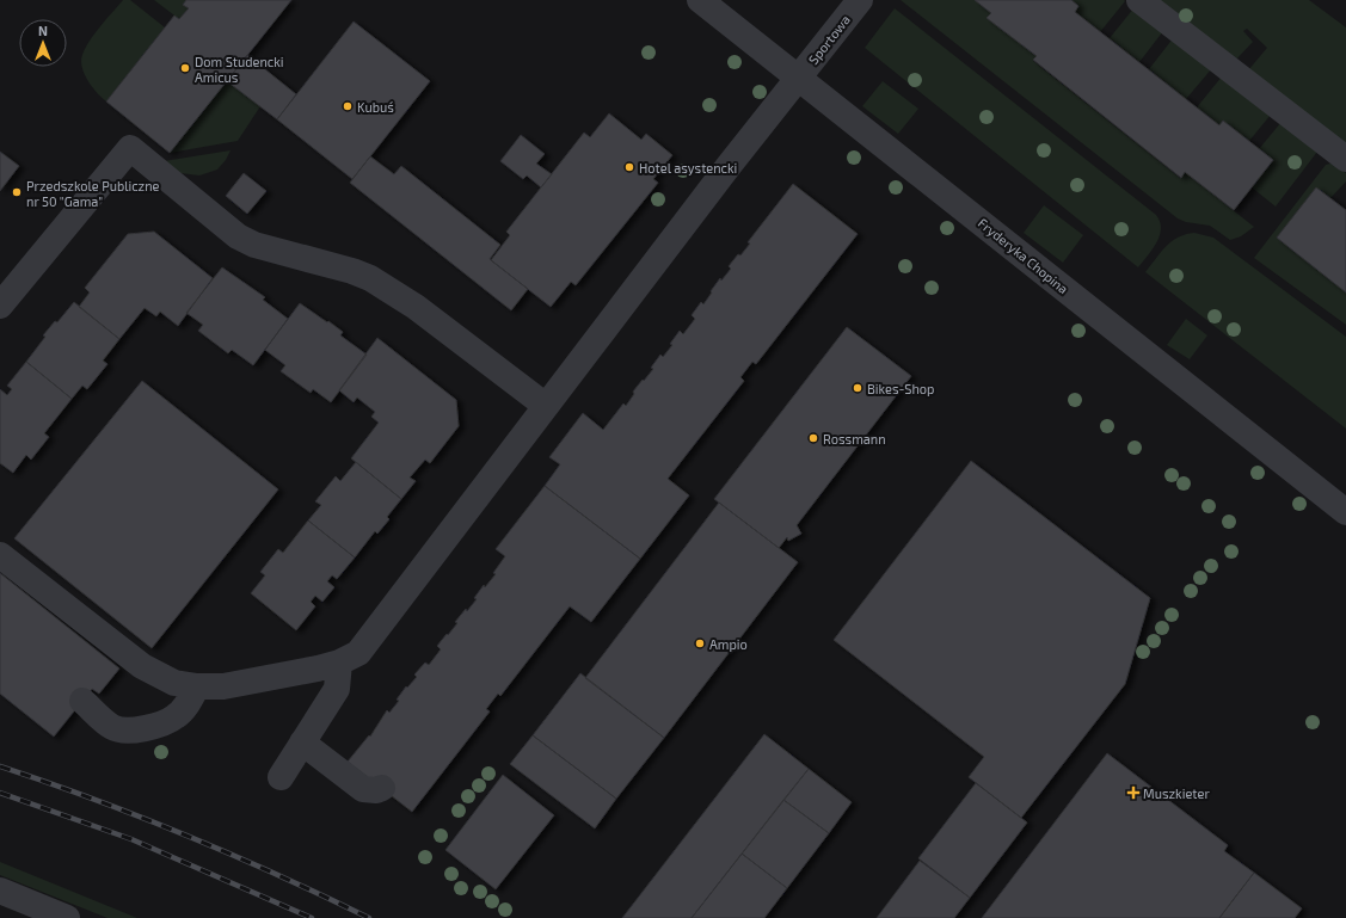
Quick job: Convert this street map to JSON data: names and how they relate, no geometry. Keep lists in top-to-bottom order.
{
  "streets": {
    "street": ["Sportowa", "Fryderyka Chopina"]
  },
  "crossings": [
    ["Sportowa", "Fryderyka Chopina"]
  ],
  "places": {
    "other": [
      "Dom Studencki Amicus",
      "Kubuś",
      "Hotel asystencki",
      "Przedszkole Publiczne nr 50 \"Gama\"",
      "Bikes-Shop",
      "Rossmann",
      "Ampio"
    ],
    "health": ["Muszkieter"]
  },
  "north": "top"
}
